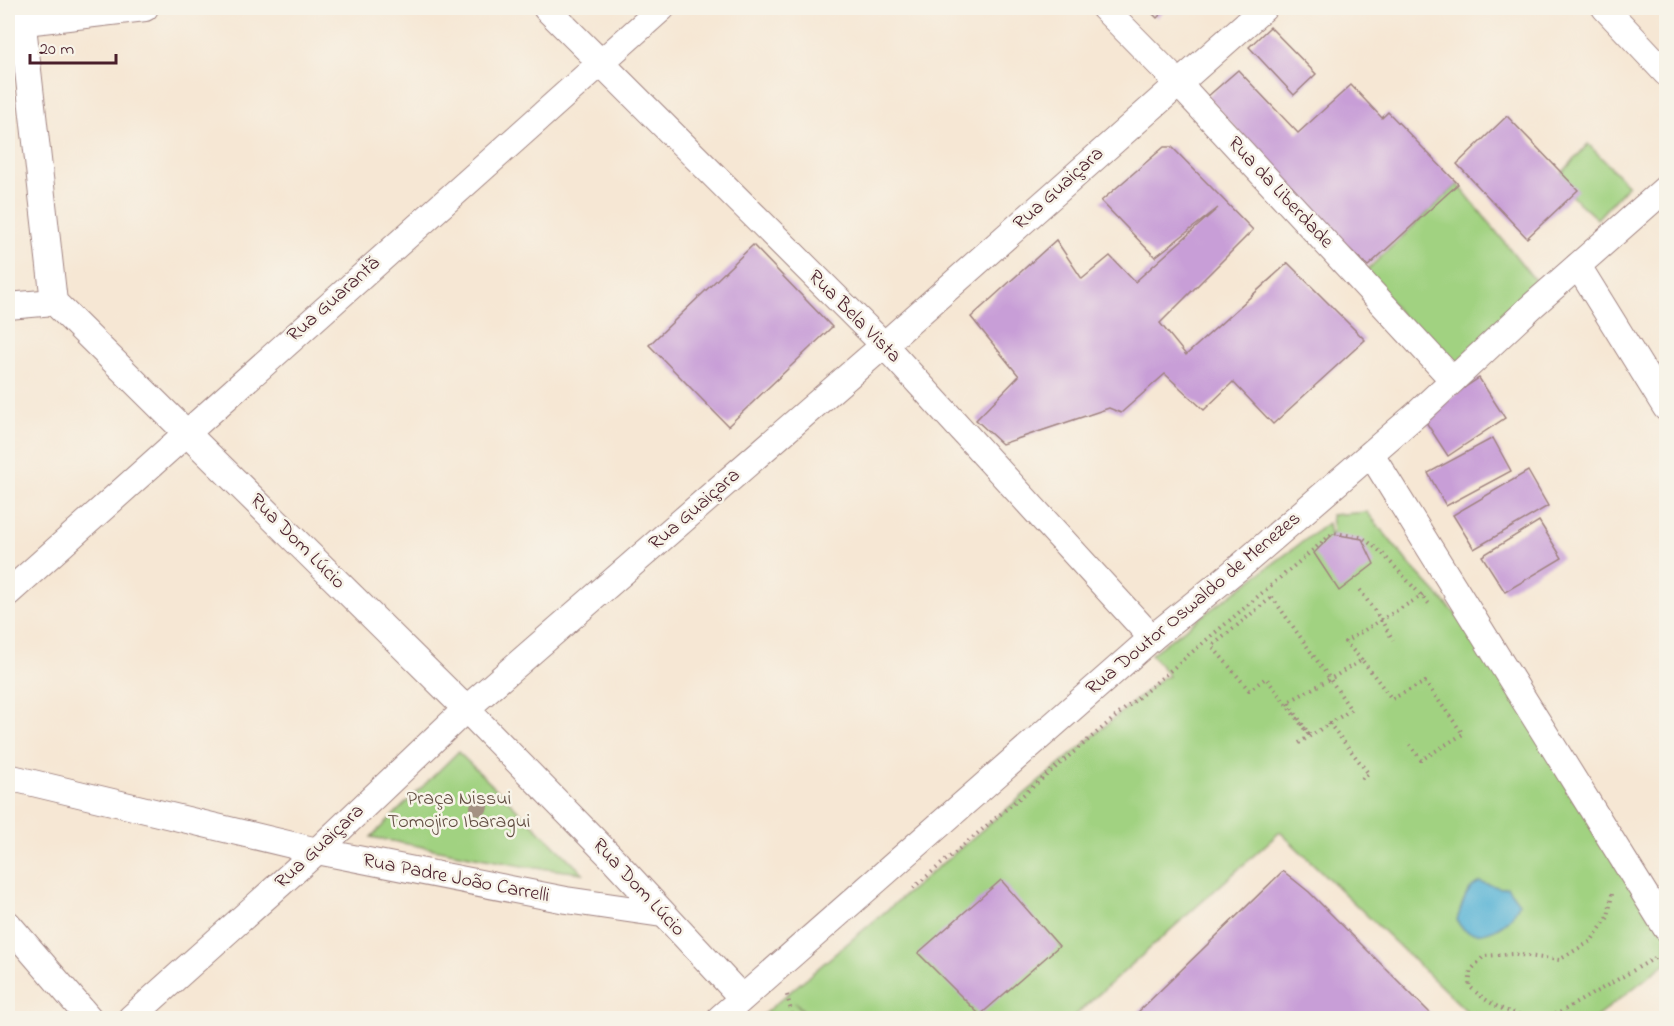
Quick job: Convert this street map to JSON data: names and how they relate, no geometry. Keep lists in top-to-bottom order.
{
  "streets": {
    "street": [
      "Rua Guaiçara",
      "Rua da Liberdade",
      "Rua Guarantã",
      "Rua Bela Vista",
      "Rua Dom Lúcio",
      "Rua Doutor Oswaldo de Menezes",
      "Rua Padre João Carrelli"
    ]
  },
  "crossings": [
    ["Rua Guaiçara", "Rua da Liberdade"],
    ["Rua Guaiçara", "Rua Bela Vista"],
    ["Rua Guaiçara", "Rua Dom Lúcio"],
    ["Rua Guaiçara", "Rua Padre João Carrelli"],
    ["Rua da Liberdade", "Rua Doutor Oswaldo de Menezes"],
    ["Rua Guarantã", "Rua Bela Vista"],
    ["Rua Guarantã", "Rua Dom Lúcio"],
    ["Rua Bela Vista", "Rua Doutor Oswaldo de Menezes"],
    ["Rua Dom Lúcio", "Rua Doutor Oswaldo de Menezes"],
    ["Rua Dom Lúcio", "Rua Padre João Carrelli"]
  ],
  "parks": ["Praça Nissui Tomojiro Ibaragui"],
  "scale_bar": "20 m"
}
